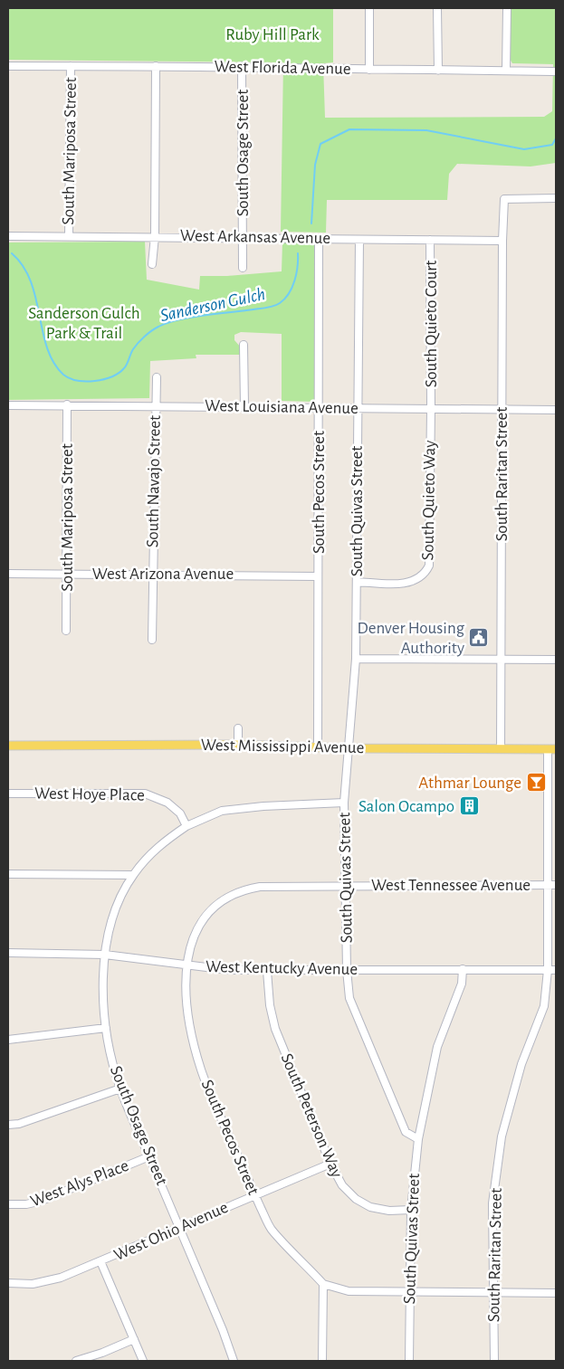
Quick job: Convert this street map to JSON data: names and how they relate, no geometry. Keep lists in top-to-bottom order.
{
  "streets": {
    "main road": ["West Mississippi Avenue"],
    "street": [
      "West Florida Avenue",
      "South Mariposa Street",
      "South Osage Street",
      "West Arkansas Avenue",
      "South Quieto Court",
      "West Louisiana Avenue",
      "South Raritan Street",
      "South Navajo Street",
      "South Pecos Street",
      "South Quieto Way",
      "South Quivas Street",
      "West Arizona Avenue",
      "West Hoye Place",
      "West Tennessee Avenue",
      "West Kentucky Avenue",
      "South Peterson Way",
      "West Alys Place",
      "West Ohio Avenue"
    ]
  },
  "crossings": [
    ["West Florida Avenue", "South Mariposa Street"],
    ["West Florida Avenue", "South Osage Street"],
    ["South Mariposa Street", "West Arkansas Avenue"],
    ["South Mariposa Street", "West Louisiana Avenue"],
    ["South Mariposa Street", "West Arizona Avenue"],
    ["South Osage Street", "West Arkansas Avenue"],
    ["South Osage Street", "West Hoye Place"],
    ["South Osage Street", "West Kentucky Avenue"],
    ["South Osage Street", "West Alys Place"],
    ["South Osage Street", "West Ohio Avenue"],
    ["West Arkansas Avenue", "South Quieto Court"],
    ["West Arkansas Avenue", "South Raritan Street"],
    ["West Arkansas Avenue", "South Pecos Street"],
    ["West Arkansas Avenue", "South Quivas Street"],
    ["South Quieto Court", "West Louisiana Avenue"],
    ["South Quieto Court", "South Quieto Way"],
    ["West Louisiana Avenue", "South Raritan Street"],
    ["West Louisiana Avenue", "South Navajo Street"],
    ["West Louisiana Avenue", "South Pecos Street"],
    ["West Louisiana Avenue", "South Quieto Way"],
    ["West Louisiana Avenue", "South Quivas Street"],
    ["South Raritan Street", "West Mississippi Avenue"],
    ["South Raritan Street", "West Tennessee Avenue"],
    ["South Raritan Street", "West Kentucky Avenue"],
    ["South Navajo Street", "West Arizona Avenue"],
    ["South Pecos Street", "West Arizona Avenue"],
    ["South Pecos Street", "West Mississippi Avenue"],
    ["South Pecos Street", "West Tennessee Avenue"],
    ["South Pecos Street", "West Kentucky Avenue"],
    ["South Pecos Street", "West Ohio Avenue"],
    ["South Quieto Way", "South Quivas Street"],
    ["South Quivas Street", "West Mississippi Avenue"],
    ["South Quivas Street", "West Tennessee Avenue"],
    ["South Quivas Street", "West Kentucky Avenue"],
    ["South Quivas Street", "South Peterson Way"],
    ["West Kentucky Avenue", "South Peterson Way"],
    ["South Peterson Way", "West Ohio Avenue"]
  ],
  "water": ["Sanderson Gulch"],
  "parks": ["Ruby Hill Park", "Sanderson Gulch Park & Trail"],
  "places": {
    "public building": ["Denver Housing Authority"],
    "bar": ["Athmar Lounge"],
    "building": ["Salon Ocampo"]
  }
}
